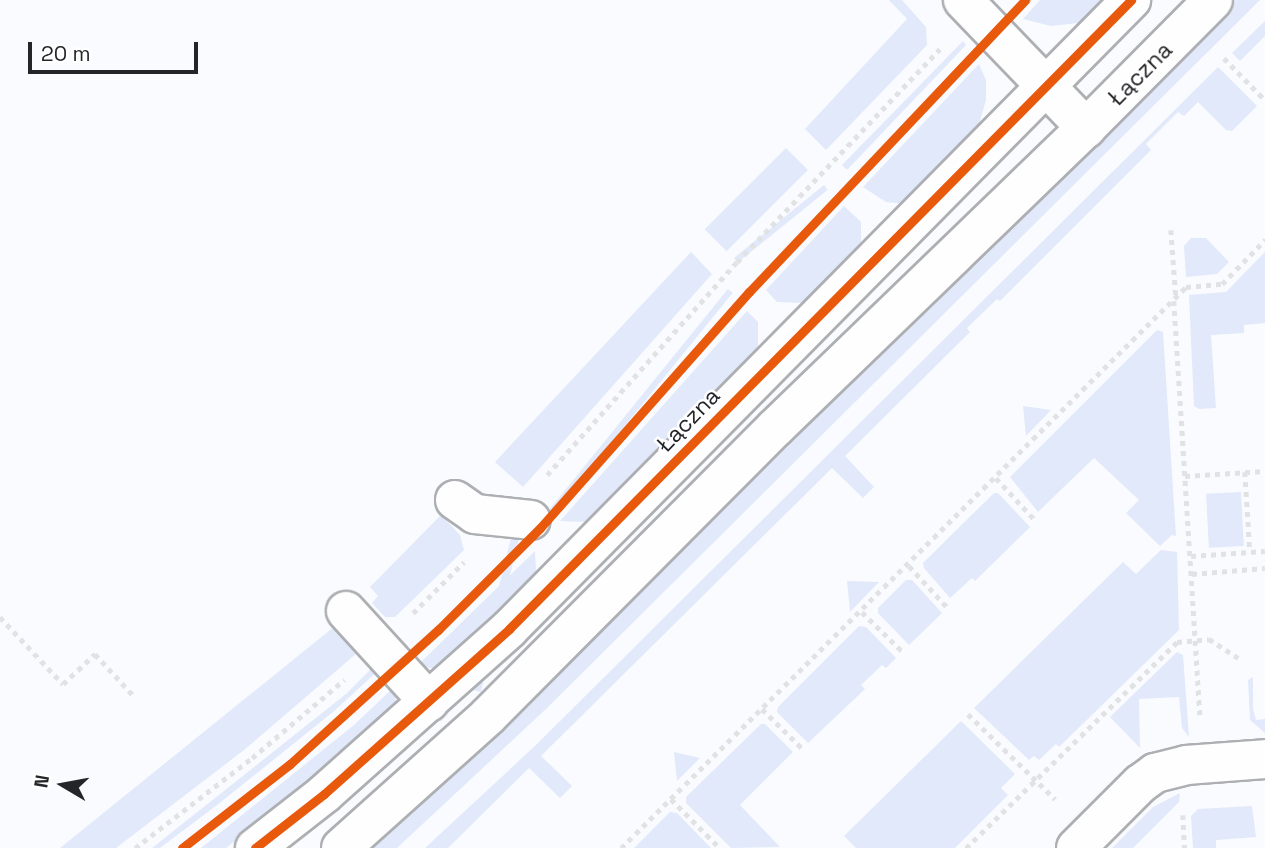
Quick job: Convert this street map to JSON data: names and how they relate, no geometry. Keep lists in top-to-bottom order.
{
  "streets": {
    "street": ["Łączna"]
  },
  "scale_bar": "20 m",
  "north": "left"
}
